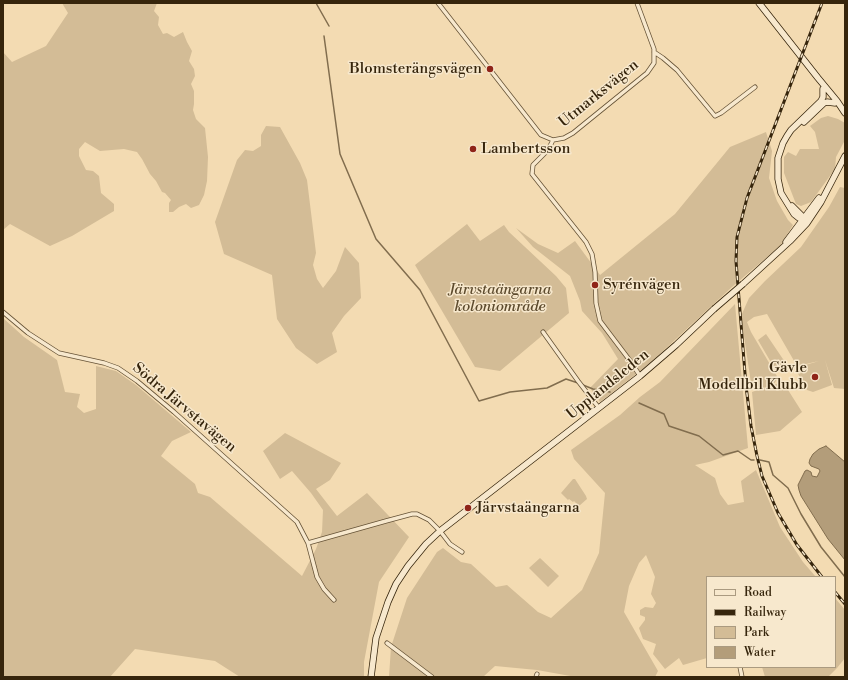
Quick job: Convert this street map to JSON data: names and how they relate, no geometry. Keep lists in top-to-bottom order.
{
  "streets": {
    "street": ["Utmarksvägen", "Upplandsleden", "Södra Järvstavägen"]
  },
  "parks": ["Järvstaängarna koloniområde"],
  "places": [
    "Blomsterängsvägen",
    "Lambertsson",
    "Syrénvägen",
    "Gävle Modellbil Klubb",
    "Järvstaängarna"
  ],
  "legend": [
    "Road",
    "Railway",
    "Park",
    "Water"
  ]
}
